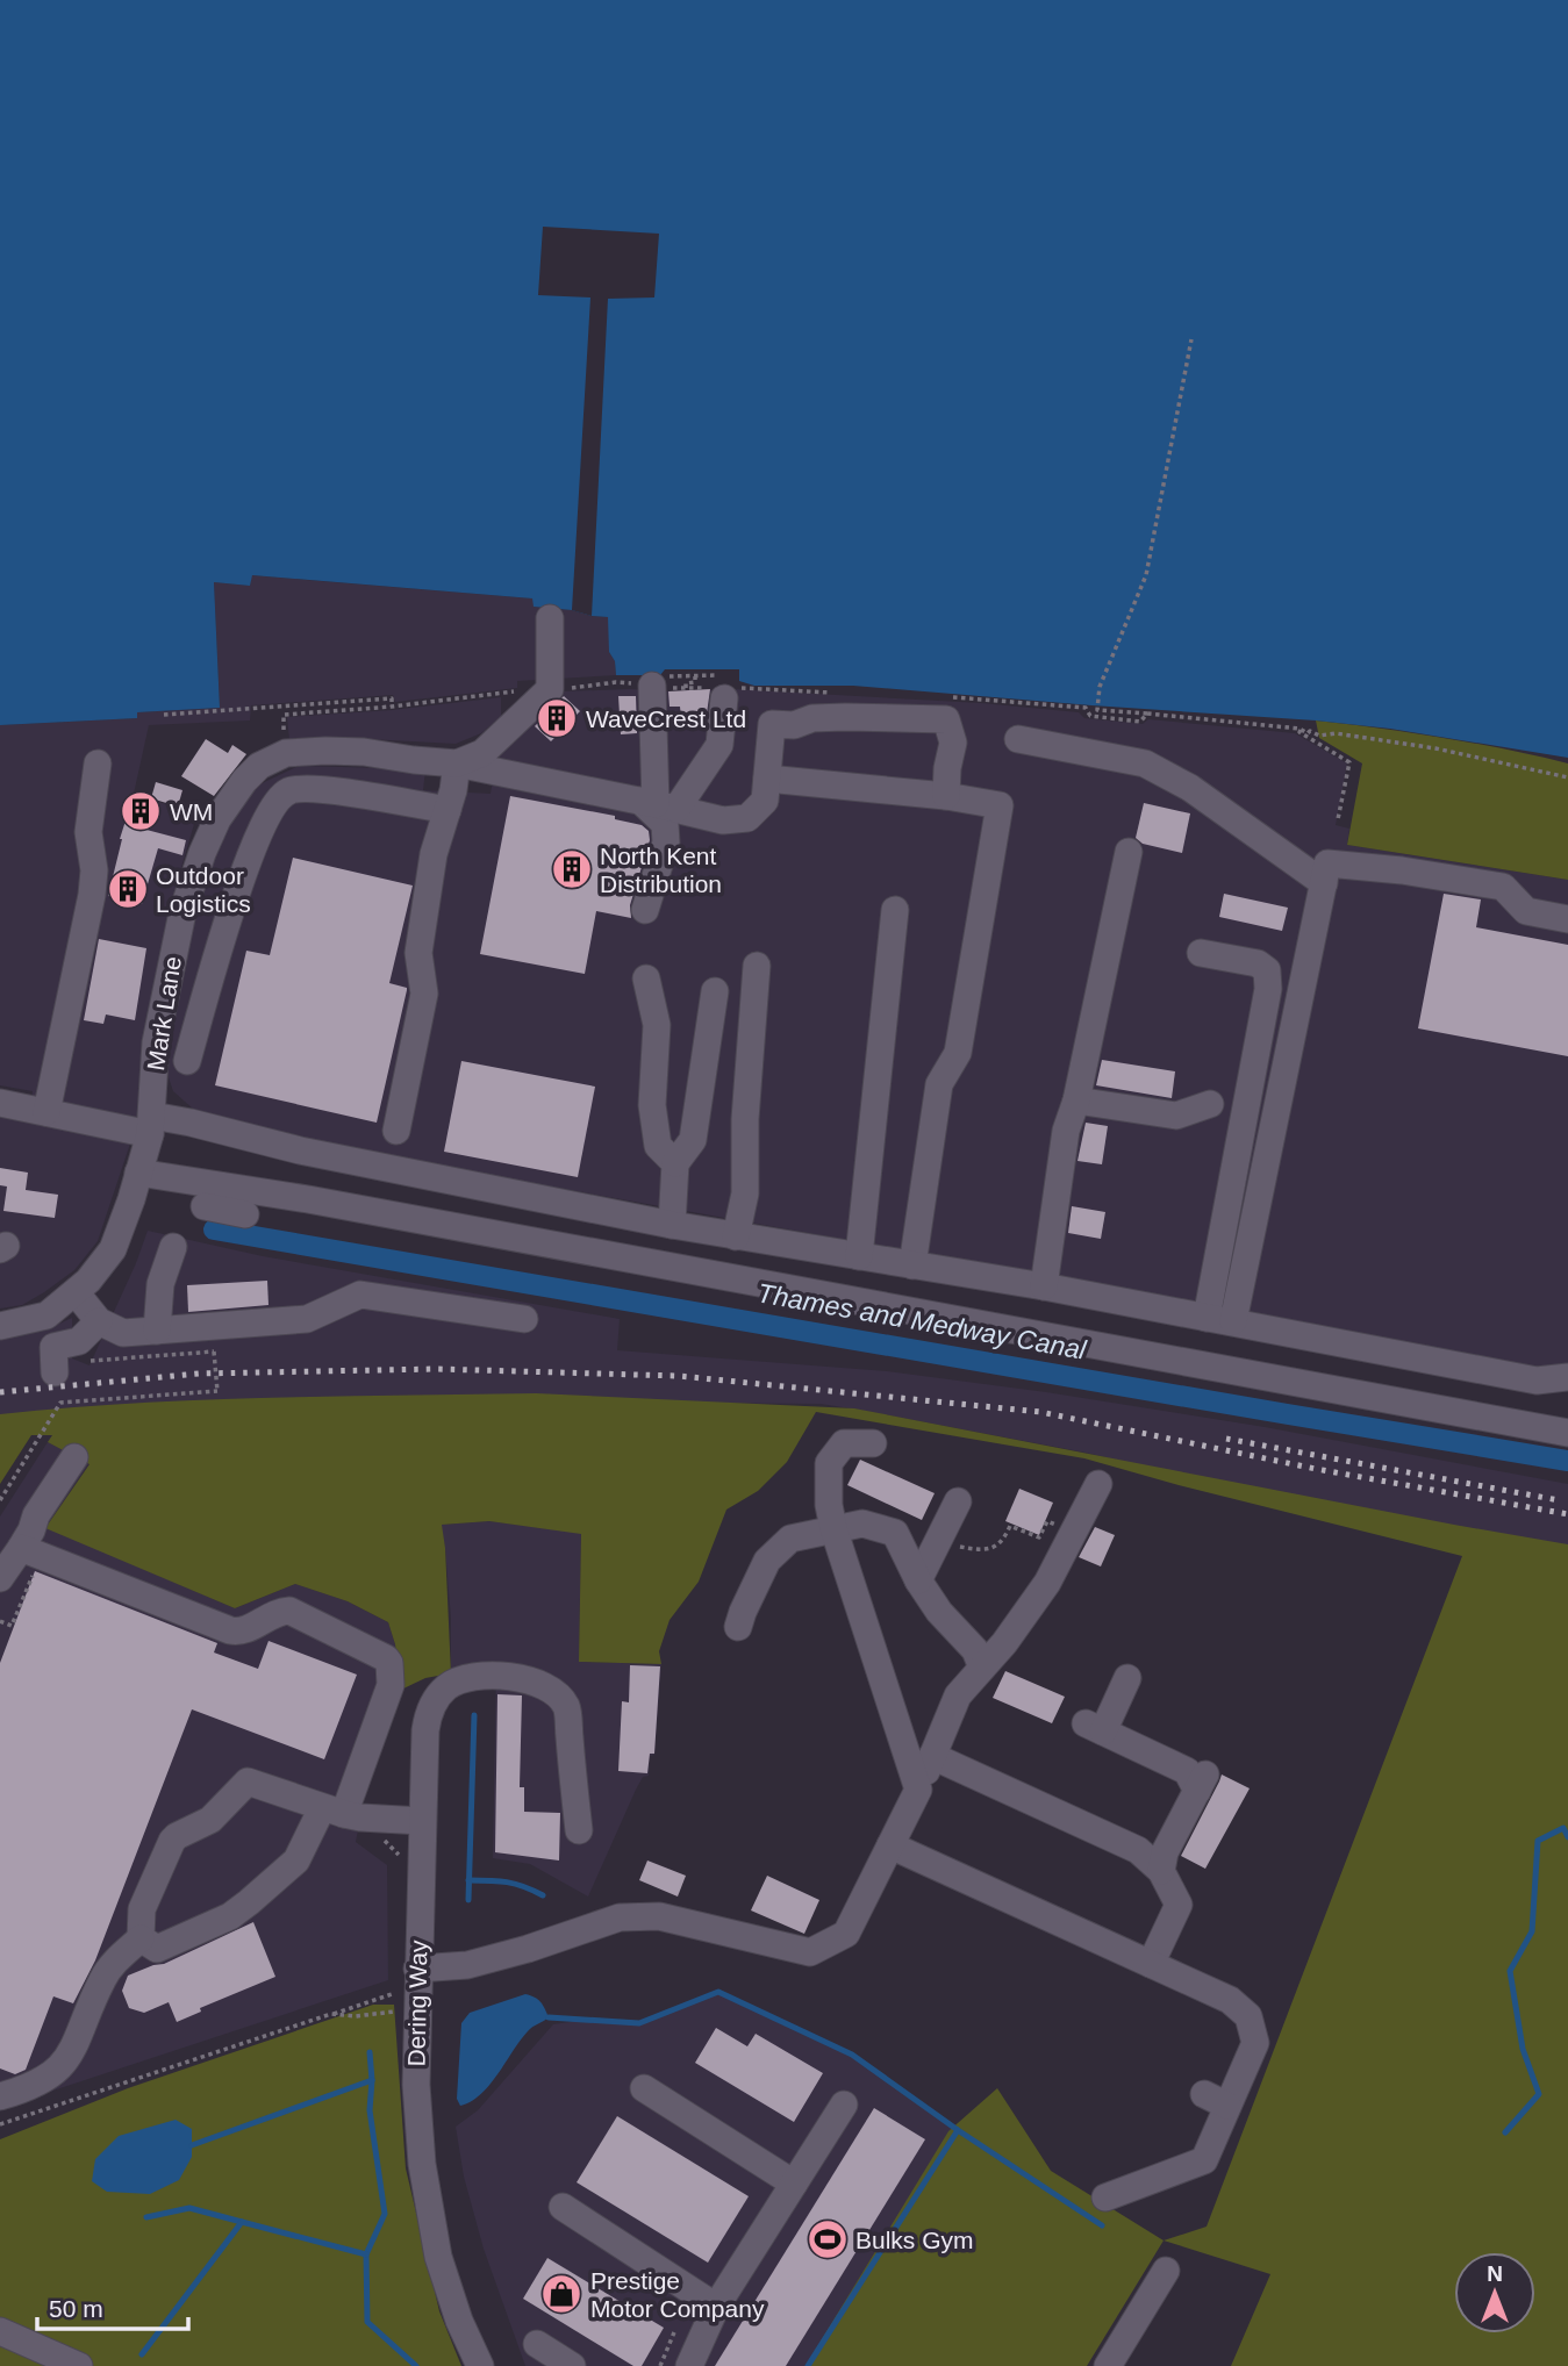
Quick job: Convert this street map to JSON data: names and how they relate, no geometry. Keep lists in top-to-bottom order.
{
  "streets": {
    "street": ["Mark Lane", "Dering Way"]
  },
  "water": ["Thames and Medway Canal"],
  "places": {
    "building": [
      "WaveCrest Ltd",
      "WM",
      "North Kent Distribution",
      "Outdoor Logistics"
    ],
    "sports": ["Bulks Gym"],
    "shop": ["Prestige Motor Company"]
  },
  "scale_bar": "50 m",
  "north": "top"
}
